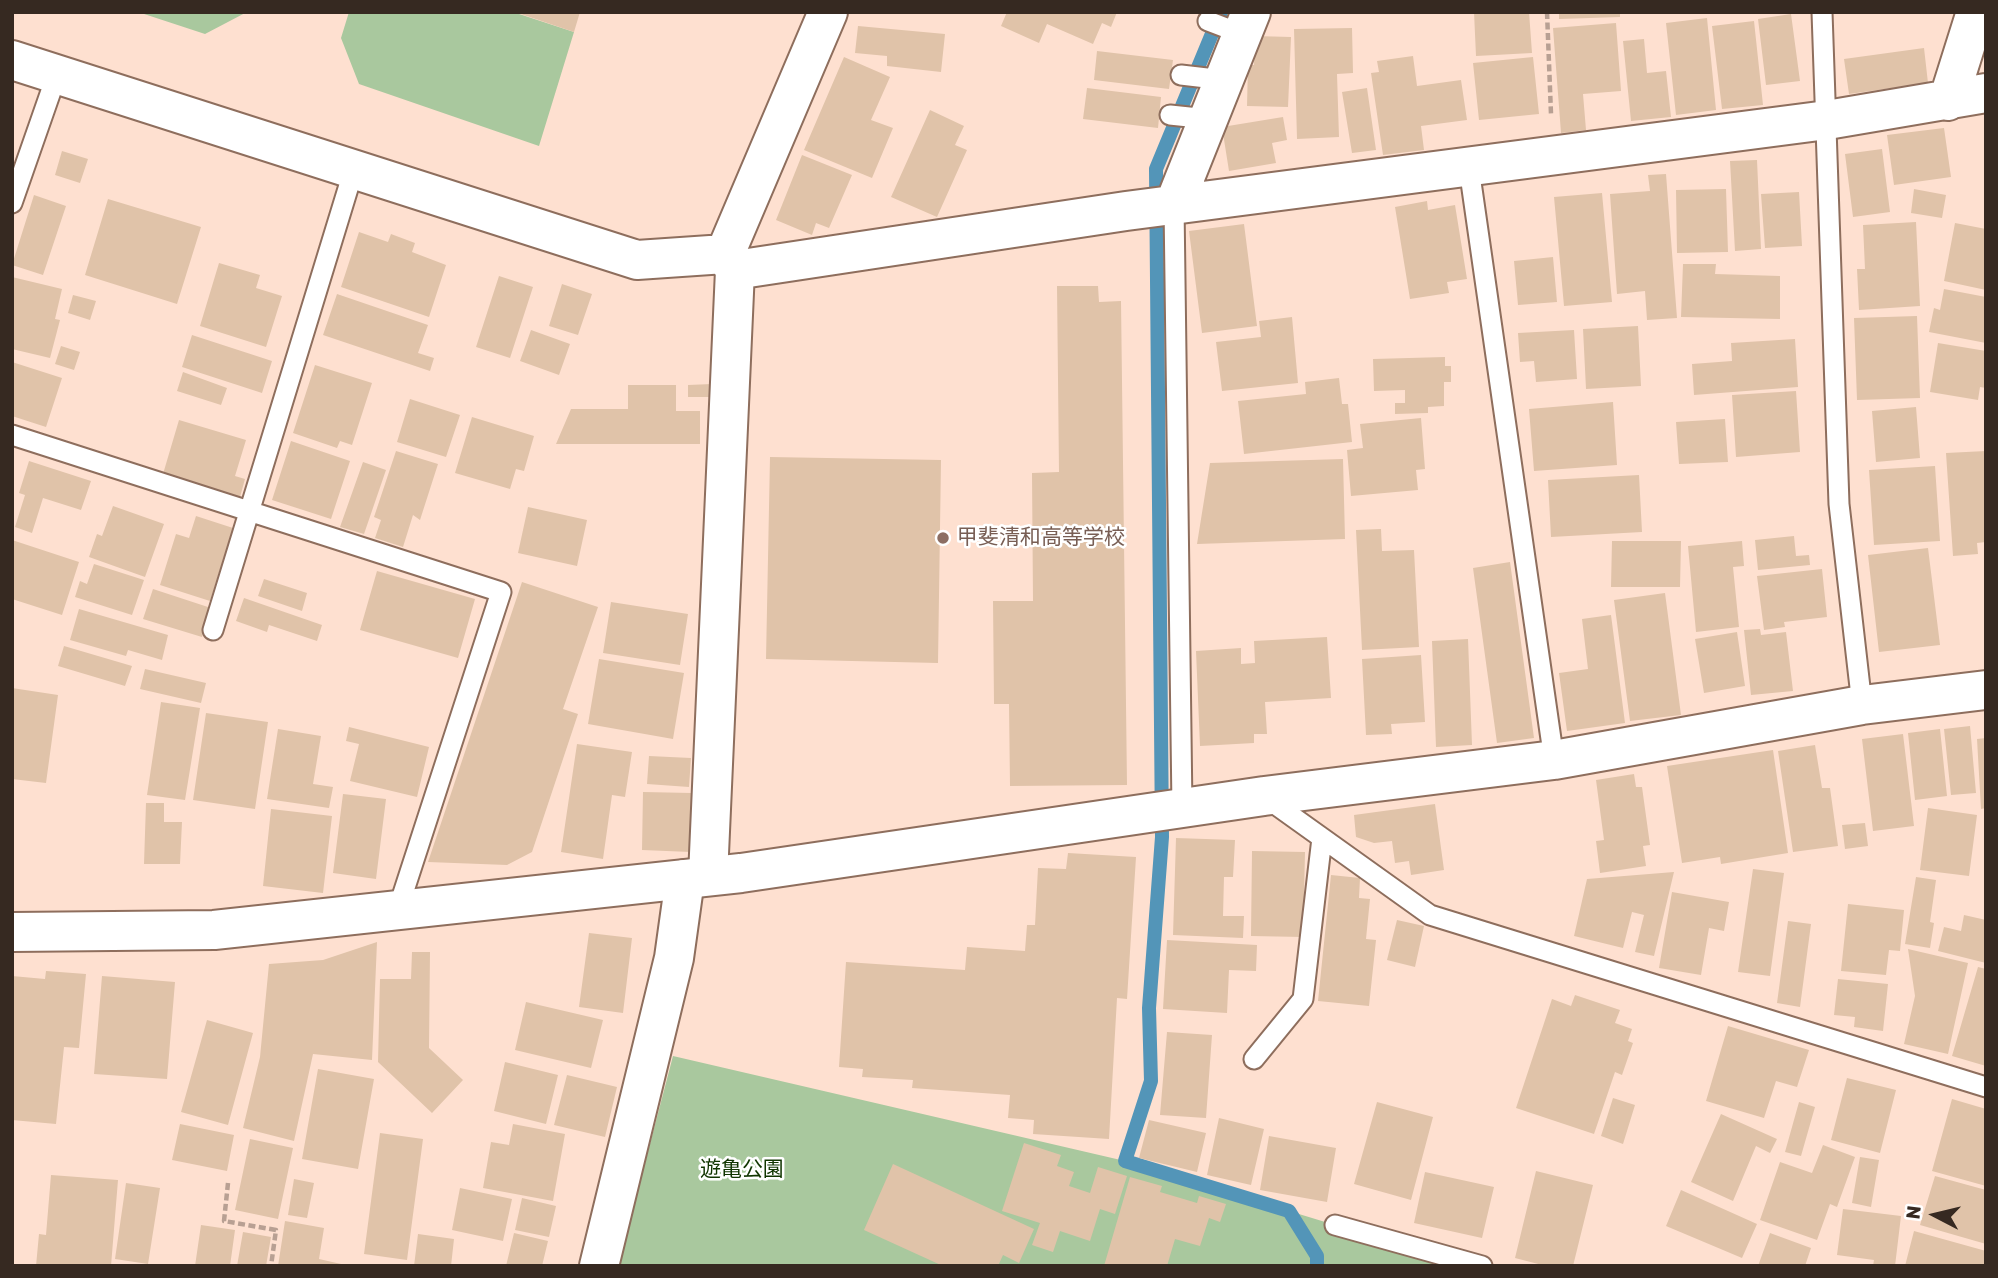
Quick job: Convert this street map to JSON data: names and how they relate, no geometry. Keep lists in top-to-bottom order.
{
  "parks": ["遊亀公園"],
  "places": ["甲斐清和高等学校"],
  "north": "left"
}
